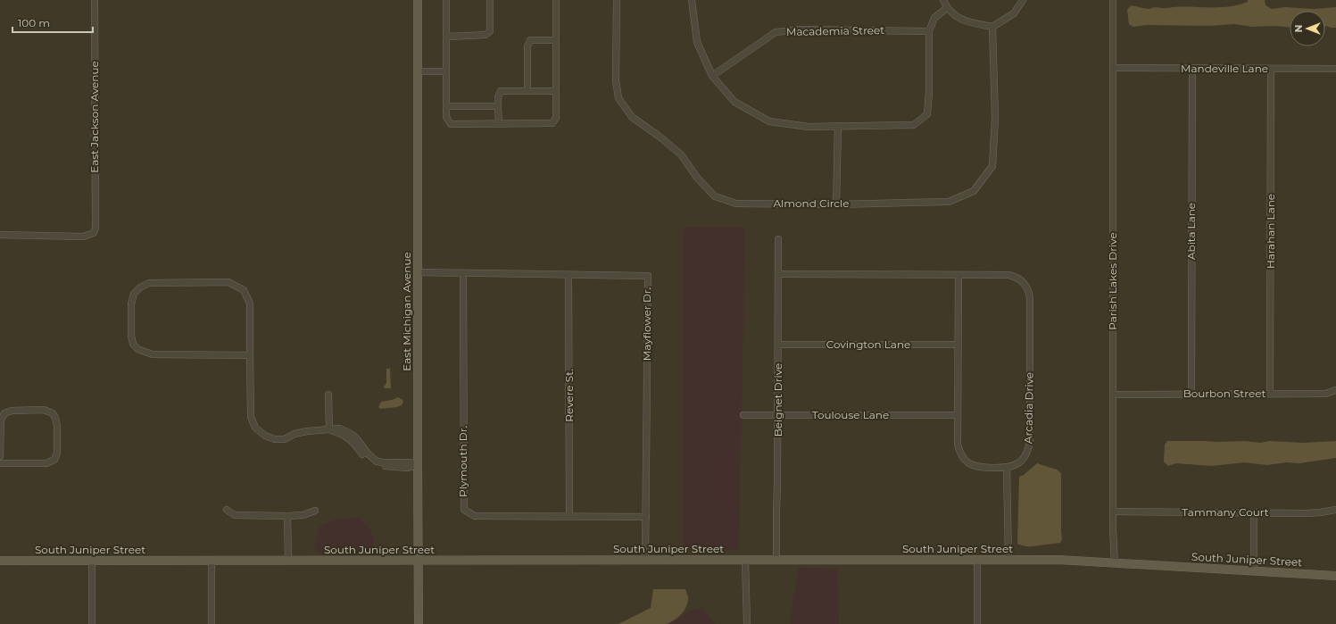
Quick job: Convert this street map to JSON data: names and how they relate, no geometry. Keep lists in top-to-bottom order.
{
  "streets": {
    "street": [
      "Macademia Street",
      "Mandeville Lane",
      "East Jackson Avenue",
      "Almond Circle",
      "Abita Lane",
      "Harahan Lane",
      "Parish Lakes Drive",
      "East Michigan Avenue",
      "Mayflower Dr.",
      "Covington Lane",
      "Bourbon Street",
      "Revere St.",
      "Beignet Drive",
      "Arcadia Drive",
      "Toulouse Lane",
      "Plymouth Dr.",
      "Tammany Court",
      "South Juniper Street"
    ]
  },
  "crossings": [
    ["Mandeville Lane", "Abita Lane"],
    ["Mandeville Lane", "Harahan Lane"],
    ["Mandeville Lane", "Parish Lakes Drive"],
    ["Abita Lane", "Bourbon Street"],
    ["Harahan Lane", "Bourbon Street"],
    ["Parish Lakes Drive", "Bourbon Street"],
    ["Parish Lakes Drive", "Tammany Court"],
    ["Parish Lakes Drive", "South Juniper Street"],
    ["East Michigan Avenue", "Mayflower Dr."],
    ["East Michigan Avenue", "South Juniper Street"],
    ["Mayflower Dr.", "Revere St."],
    ["Mayflower Dr.", "Plymouth Dr."],
    ["Mayflower Dr.", "South Juniper Street"],
    ["Covington Lane", "Beignet Drive"],
    ["Covington Lane", "Arcadia Drive"],
    ["Revere St.", "Plymouth Dr."],
    ["Beignet Drive", "Arcadia Drive"],
    ["Beignet Drive", "Toulouse Lane"],
    ["Beignet Drive", "South Juniper Street"],
    ["Arcadia Drive", "Toulouse Lane"]
  ],
  "scale_bar": "100 m",
  "north": "left"
}
